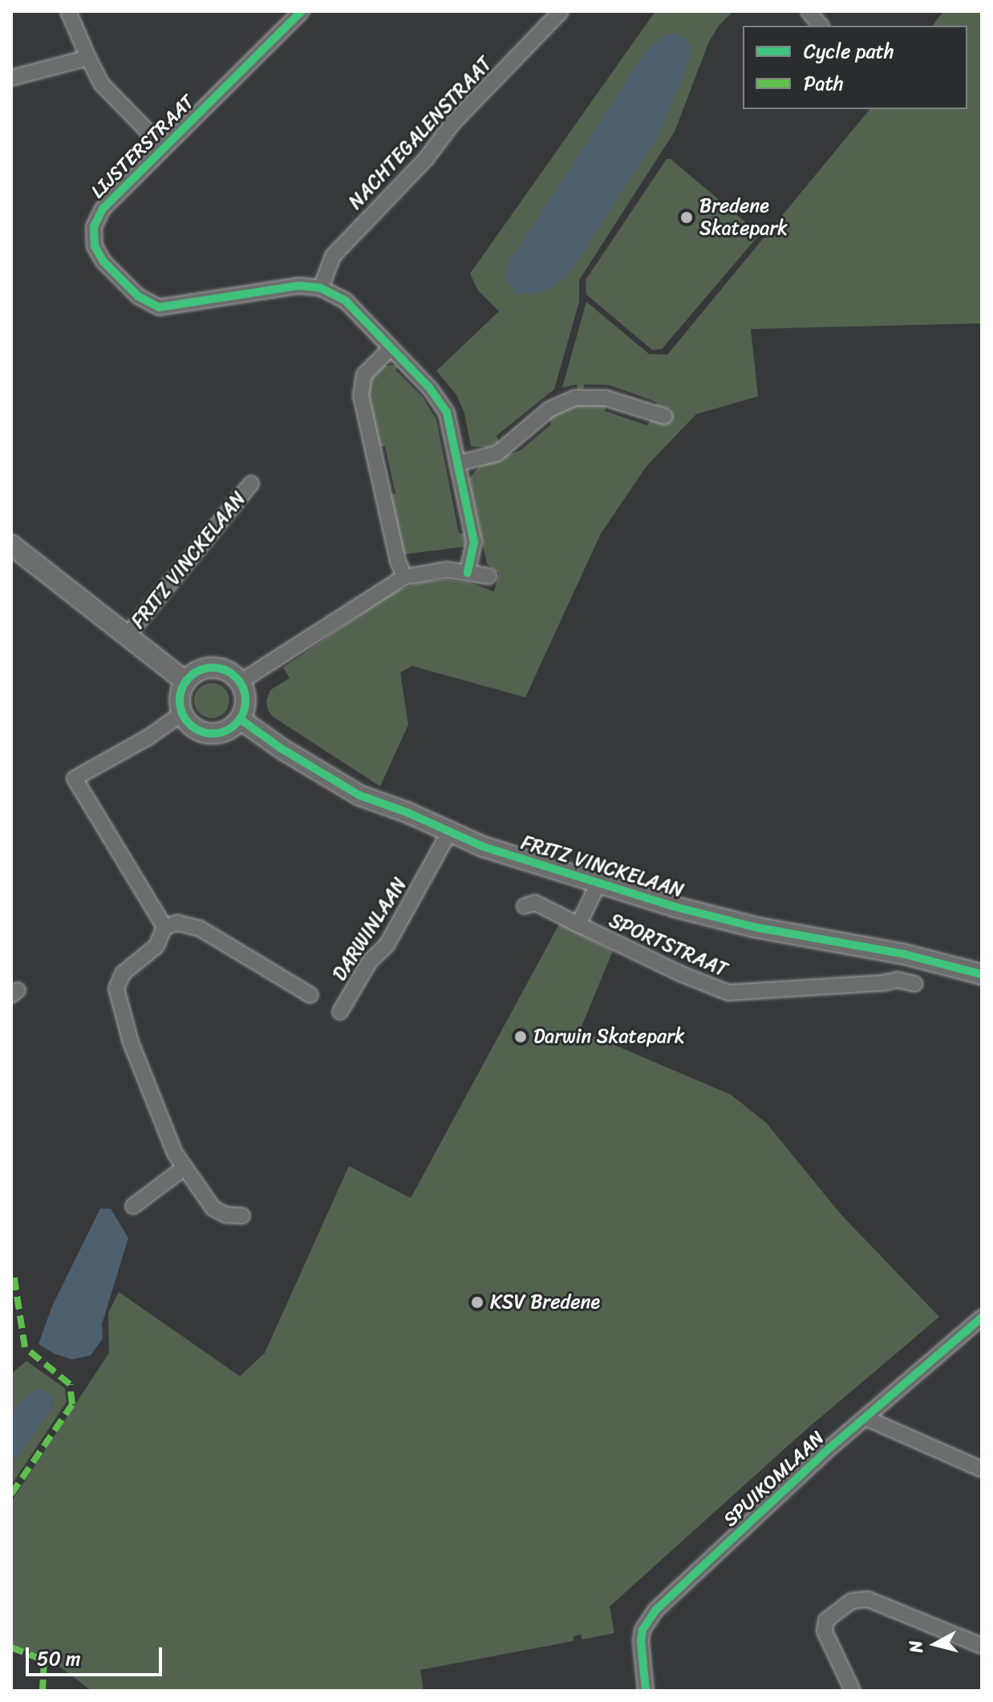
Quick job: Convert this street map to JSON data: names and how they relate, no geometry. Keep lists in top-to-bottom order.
{
  "streets": {
    "street": [
      "NACHTEGALENSTRAAT",
      "LIJSTERSTRAAT",
      "FRITZ VINCKELAAN",
      "DARWINLAAN",
      "SPORTSTRAAT",
      "SPUIKOMLAAN"
    ]
  },
  "crossings": [
    ["NACHTEGALENSTRAAT", "LIJSTERSTRAAT"],
    ["FRITZ VINCKELAAN", "DARWINLAAN"],
    ["FRITZ VINCKELAAN", "SPORTSTRAAT"]
  ],
  "places": ["Bredene Skatepark", "Darwin Skatepark", "KSV Bredene"],
  "legend": ["Cycle path", "Path"],
  "scale_bar": "50 m",
  "north": "left"
}
